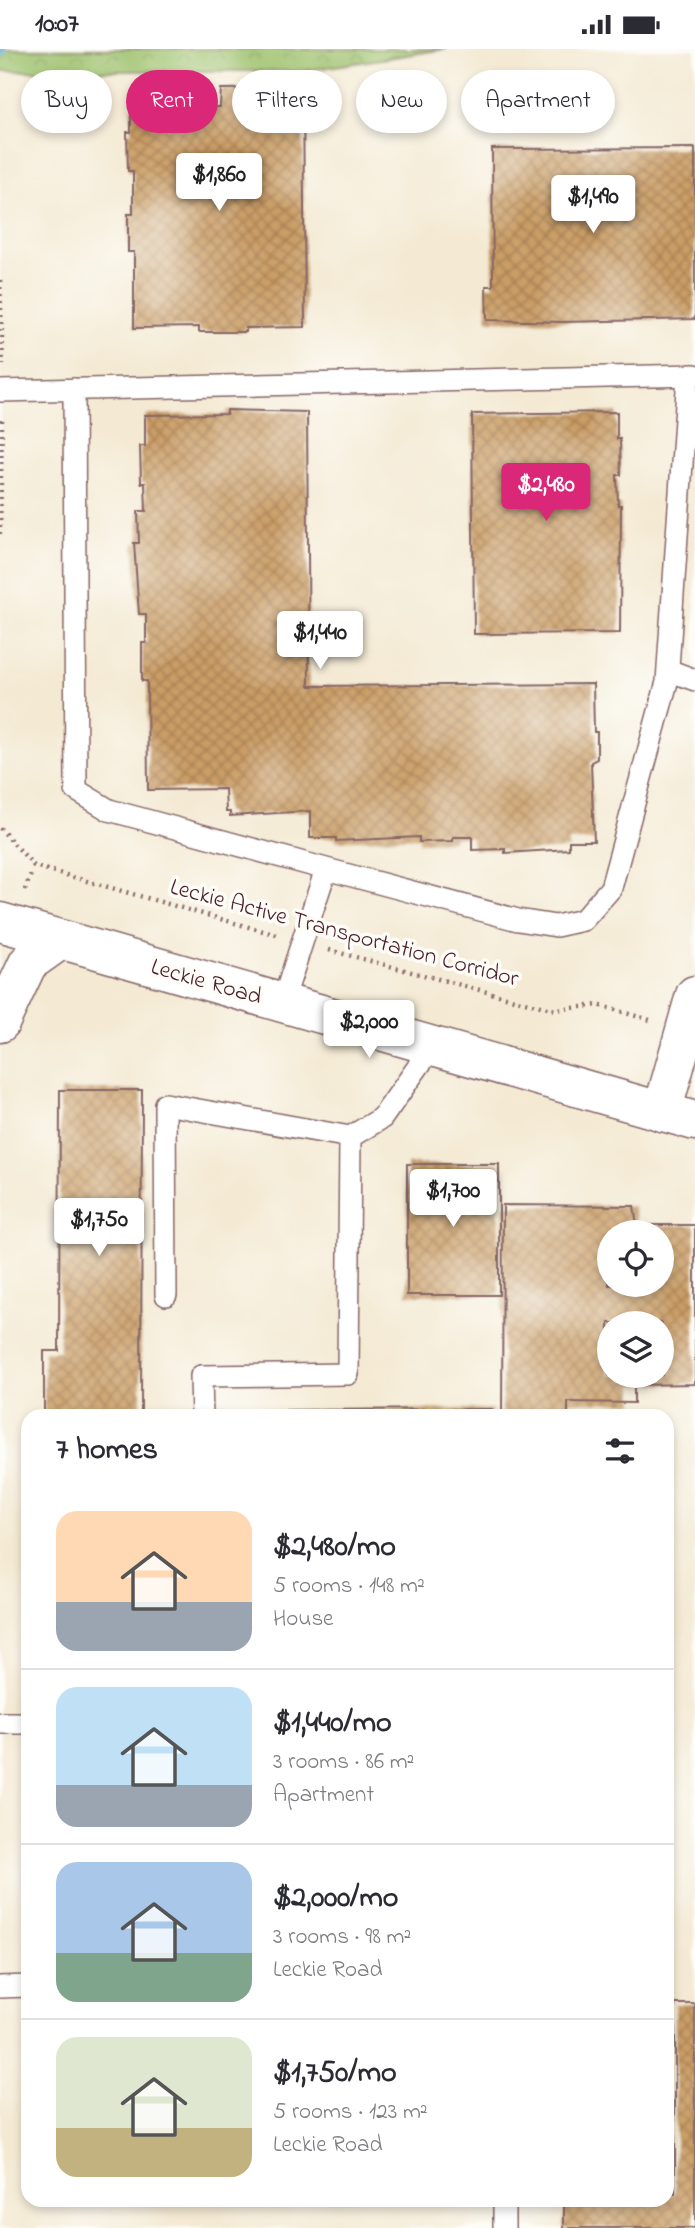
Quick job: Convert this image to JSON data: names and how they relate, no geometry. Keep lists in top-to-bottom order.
{
  "streets": {
    "main road": ["Leckie Road"],
    "path": ["Leckie Active Transportation Corridor"]
  },
  "page": {
    "status": "10:07",
    "chip": [
      "Buy",
      "Rent",
      "Filters",
      "New",
      "Apartment"
    ],
    "price": [
      "$1,860",
      "$1,490",
      "$2,480",
      "$1,440",
      "$2,000",
      "$1,700",
      "$1,750"
    ],
    "heading": "7 homes",
    "list": [
      {
        "name": "$2,480/mo",
        "note": "5 rooms · 148 m² · House"
      },
      {
        "name": "$1,440/mo",
        "note": "3 rooms · 86 m² · Apartment"
      },
      {
        "name": "$2,000/mo",
        "note": "3 rooms · 98 m² · Leckie Road"
      },
      {
        "name": "$1,750/mo",
        "note": "5 rooms · 123 m² · Leckie Road"
      }
    ]
  }
}
